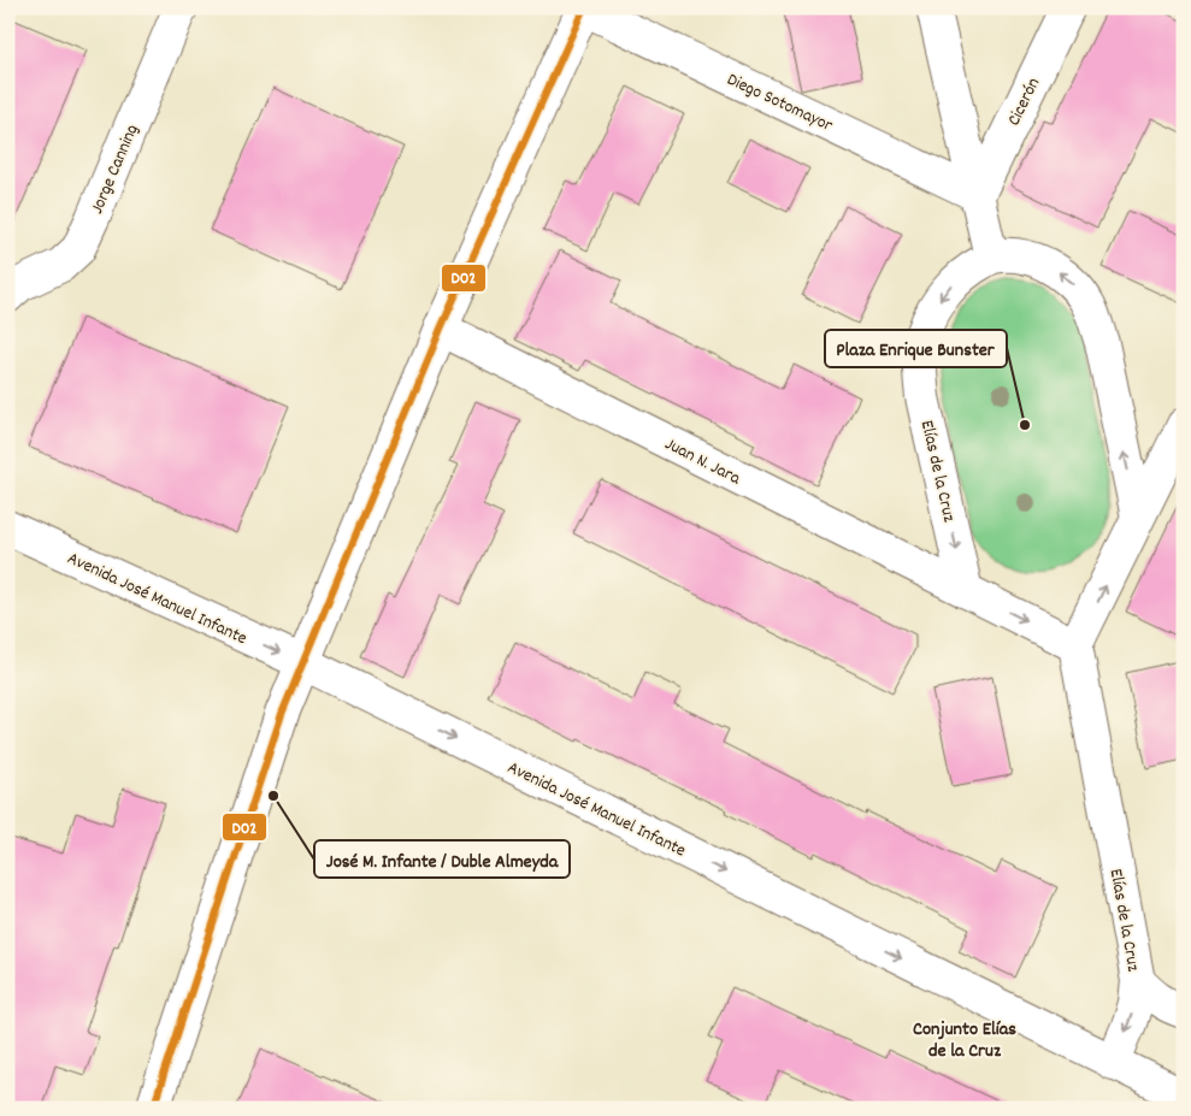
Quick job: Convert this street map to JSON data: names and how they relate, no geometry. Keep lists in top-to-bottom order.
{
  "streets": {
    "street": [
      "Diego Sotomayor",
      "Cicerón",
      "Jorge Canning",
      "Juan N. Jara",
      "Elías de la Cruz",
      "Avenida José Manuel Infante"
    ]
  },
  "crossings": [
    ["Diego Sotomayor", "Cicerón"],
    ["Juan N. Jara", "Elías de la Cruz"],
    ["Elías de la Cruz", "Avenida José Manuel Infante"]
  ],
  "one_way": ["Elías de la Cruz", "Avenida José Manuel Infante"],
  "districts": ["Conjunto Elías de la Cruz"],
  "places": ["Plaza Enrique Bunster", "José M. Infante / Duble Almeyda"],
  "lines": ["transit line D02"]
}
